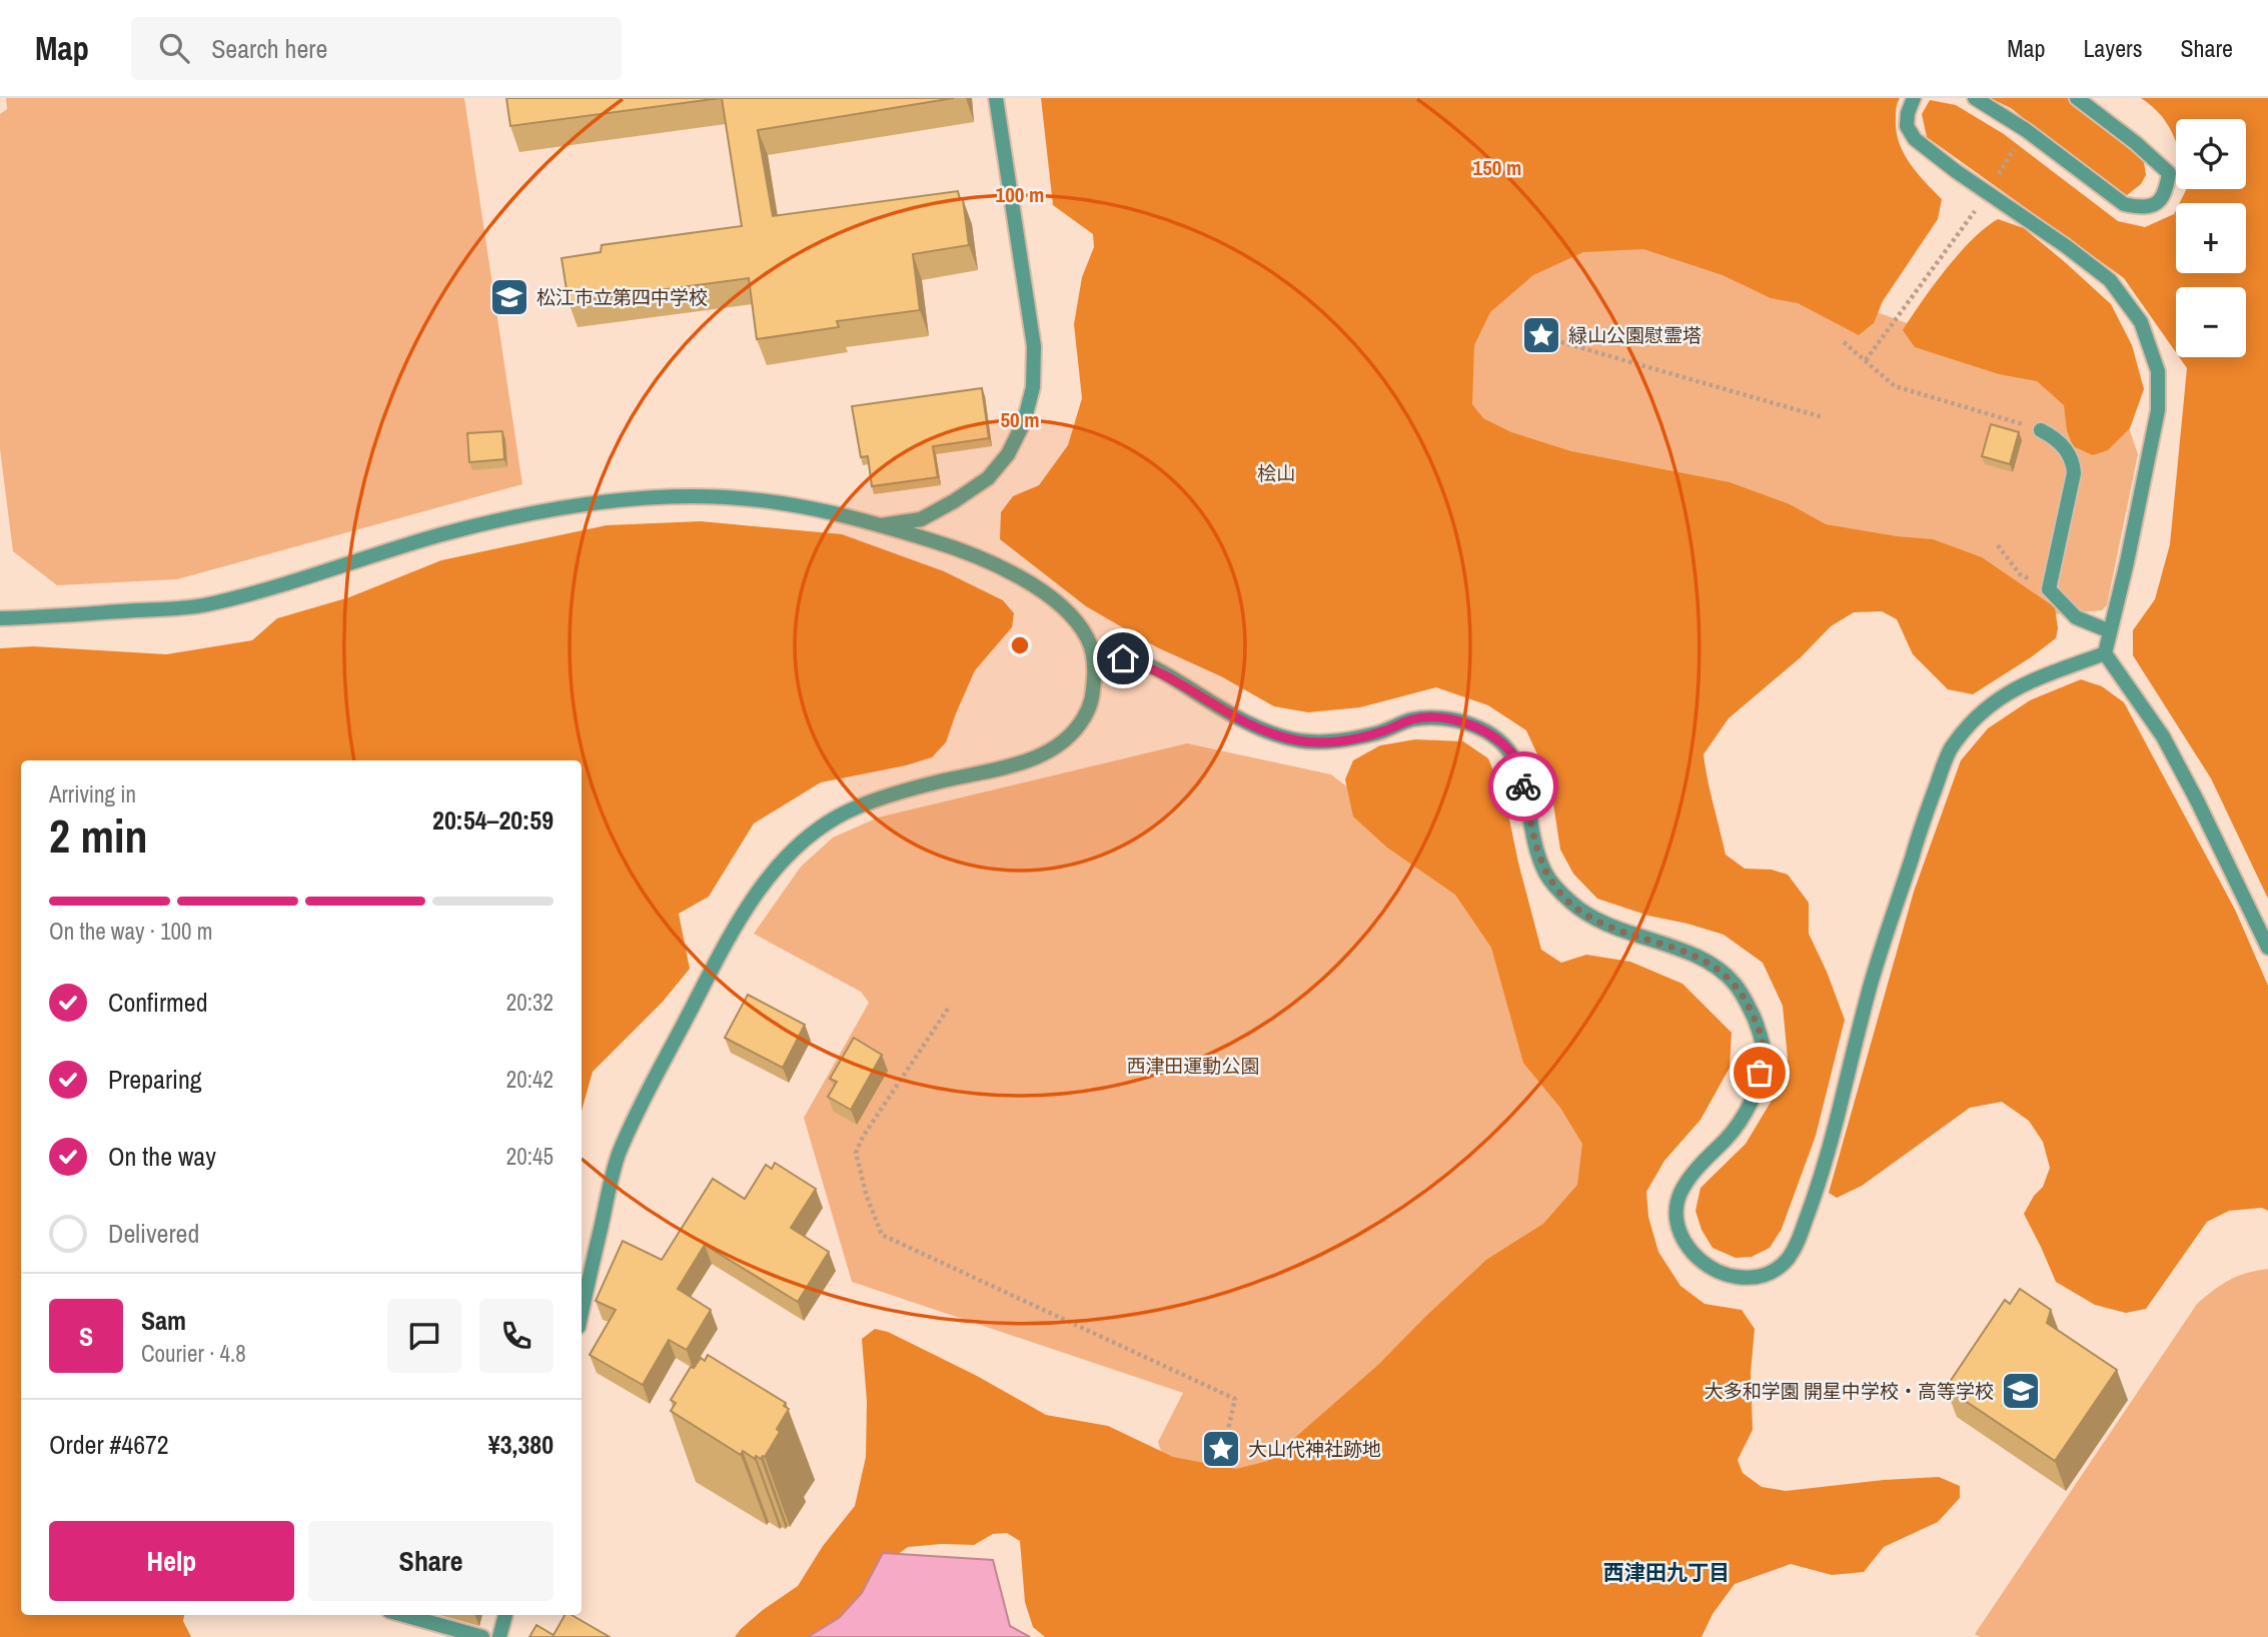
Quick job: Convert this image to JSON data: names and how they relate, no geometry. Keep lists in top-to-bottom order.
{
  "districts": ["西津田九丁目"],
  "parks": ["桧山", "西津田運動公園"],
  "places": {
    "school or university": ["松江市立第四中学校", "大多和学園 開星中学校・高等学校"],
    "place": ["緑山公園慰霊塔", "大山代神社跡地"]
  },
  "page": {
    "header": "Map",
    "search": "Search here",
    "nav": ["Map", "Layers", "Share"],
    "map_buttons": ["+", "−"],
    "heading": ["2 min", "Arriving in", "20:54–20:59"],
    "panel": [
      "Sam",
      "Courier · 4.8",
      "Order #4672",
      "¥3,380"
    ],
    "bar": "On the way · 100 m",
    "list": [
      ["Confirmed", "20:32"],
      ["Preparing", "20:42"],
      ["On the way", "20:45"],
      "Delivered"
    ],
    "round": "S",
    "buttons": ["Help", "Share"]
  },
  "rings": ["150 m", "100 m", "50 m"]
}
